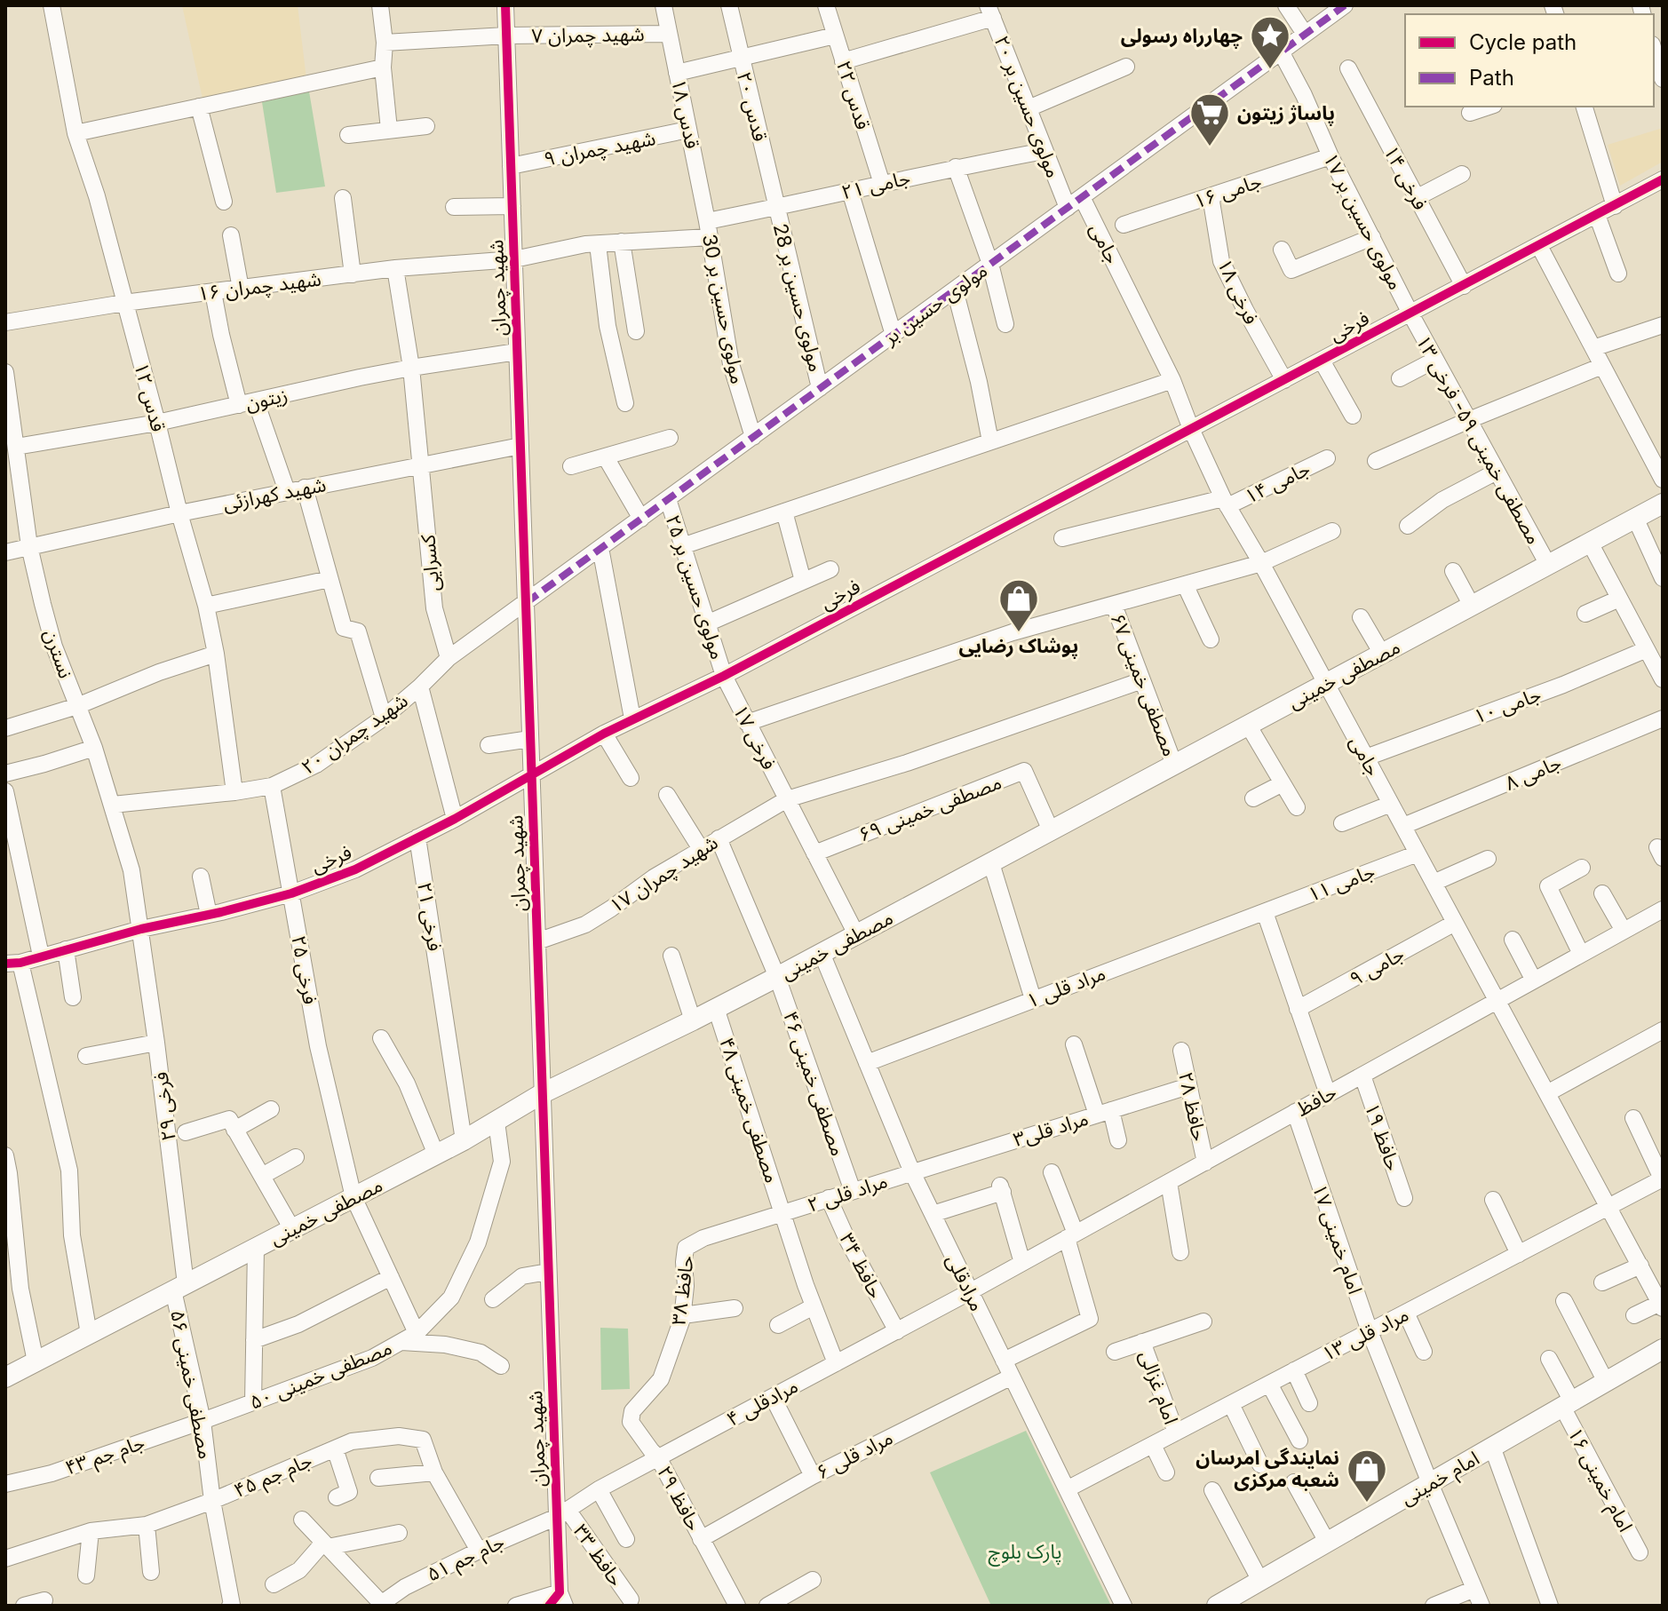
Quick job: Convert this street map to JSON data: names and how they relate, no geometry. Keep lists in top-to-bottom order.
{
  "streets": {
    "main road": ["مصطفی خمینی", "امام خمینی"],
    "street": [
      "شهید چمران ۷",
      "قدس ۲۲",
      "قدس ۲۰",
      "مولوی حسین بر ۲۰",
      "قدس ۱۸",
      "شهید چمران ۹",
      "فرخی ۱۴",
      "جامی ۲۱",
      "جامی ۱۶",
      "مولوی حسین بر ۱۷",
      "جامی",
      "شهید چمران ۱۶",
      "شهید چمران",
      "فرخی ۱۸",
      "مولوی حسین بر 28",
      "مولوی حسین بر",
      "مولوی حسین بر 30",
      "فرخی",
      "قدس ۱۲",
      "زیتون",
      "مصطفی خمینی ۵۹- فرخی ۱۳",
      "جامی ۱۴",
      "شهید کهرازئی",
      "کسرایی",
      "مولوی حسین بر ۲۵",
      "نسترن",
      "مصطفی خمینی ۶۷",
      "جامی ۱۰",
      "شهید چمران ۲۰",
      "فرخی ۱۷",
      "جامی ۸",
      "مصطفی خمینی ۶۹",
      "شهید چمران ۱۷",
      "جامی ۱۱",
      "فرخی ۲۱",
      "جامی ۹",
      "فرخی ۲۵",
      "مراد قلی ۱",
      "مصطفی خمینی ۴۶",
      "حافظ",
      "فرخی ۲۹",
      "حافظ ۲۸",
      "مصطفی خمینی ۴۸",
      "مراد قلی۳",
      "حافظ ۱۹",
      "مراد قلی ۲",
      "امام خمینی ۱۷",
      "حافظ ۳۴",
      "مرادقلی",
      "حافظ ۳۸",
      "مراد قلی ۱۳",
      "مصطفی خمینی ۵۰",
      "مصطفی خمینی ۵۶",
      "امام غزالی",
      "مرادقلی ۴",
      "جام جم ۴۳",
      "مراد قلی ۶",
      "جام جم ۴۵",
      "امام خمینی ۱۶",
      "حافظ ۲۹",
      "حافظ ۳۳",
      "جام جم ۵۱"
    ]
  },
  "crossings": [
    ["شهید چمران ۷", "قدس ۱۸"],
    ["شهید چمران ۷", "شهید چمران"],
    ["قدس ۲۲", "جامی ۲۱"],
    ["قدس ۲۰", "جامی ۲۱"],
    ["قدس ۲۰", "مولوی حسین بر 28"],
    ["مولوی حسین بر ۲۰", "جامی ۲۱"],
    ["مولوی حسین بر ۲۰", "مولوی حسین بر"],
    ["قدس ۱۸", "شهید چمران ۹"],
    ["قدس ۱۸", "جامی ۲۱"],
    ["قدس ۱۸", "مولوی حسین بر 30"],
    ["شهید چمران ۹", "شهید چمران"],
    ["فرخی ۱۴", "فرخی"],
    ["جامی ۲۱", "شهید چمران ۱۶"],
    ["جامی ۲۱", "مولوی حسین بر 28"],
    ["جامی ۲۱", "مولوی حسین بر 30"],
    ["جامی ۱۶", "مولوی حسین بر ۱۷"],
    ["جامی ۱۶", "فرخی ۱۸"],
    ["مولوی حسین بر ۱۷", "مولوی حسین بر"],
    ["مولوی حسین بر ۱۷", "فرخی"],
    ["مولوی حسین بر ۱۷", "مصطفی خمینی ۵۹- فرخی ۱۳"],
    ["جامی", "مولوی حسین بر"],
    ["جامی", "فرخی"],
    ["جامی", "جامی ۱۴"],
    ["جامی", "مصطفی خمینی"],
    ["جامی", "جامی ۱۰"],
    ["جامی", "جامی ۸"],
    ["جامی", "جامی ۱۱"],
    ["جامی", "جامی ۹"],
    ["جامی", "حافظ"],
    ["جامی", "مراد قلی ۱۳"],
    ["شهید چمران ۱۶", "شهید چمران"],
    ["شهید چمران ۱۶", "قدس ۱۲"],
    ["شهید چمران ۱۶", "کسرایی"],
    ["شهید چمران", "مولوی حسین بر"],
    ["شهید چمران", "فرخی"],
    ["شهید چمران", "زیتون"],
    ["شهید چمران", "شهید کهرازئی"],
    ["شهید چمران", "مصطفی خمینی"],
    ["شهید چمران", "شهید چمران ۲۰"],
    ["شهید چمران", "شهید چمران ۱۷"],
    ["شهید چمران", "مرادقلی ۴"],
    ["شهید چمران", "حافظ ۳۳"],
    ["شهید چمران", "جام جم ۵۱"],
    ["فرخی ۱۸", "فرخی"],
    ["مولوی حسین بر 28", "مولوی حسین بر"],
    ["مولوی حسین بر", "مولوی حسین بر 30"],
    ["مولوی حسین بر", "مولوی حسین بر ۲۵"],
    ["مولوی حسین بر", "شهید چمران ۲۰"],
    ["فرخی", "مصطفی خمینی ۵۹- فرخی ۱۳"],
    ["فرخی", "مولوی حسین بر ۲۵"],
    ["فرخی", "نسترن"],
    ["فرخی", "فرخی ۱۷"],
    ["فرخی", "فرخی ۲۱"],
    ["فرخی", "فرخی ۲۵"],
    ["فرخی", "فرخی ۲۹"],
    ["قدس ۱۲", "زیتون"],
    ["قدس ۱۲", "شهید کهرازئی"],
    ["قدس ۱۲", "شهید چمران ۲۰"],
    ["زیتون", "کسرایی"],
    ["زیتون", "نسترن"],
    ["مصطفی خمینی ۵۹- فرخی ۱۳", "مصطفی خمینی"],
    ["شهید کهرازئی", "کسرایی"],
    ["شهید کهرازئی", "نسترن"],
    ["کسرایی", "شهید چمران ۲۰"],
    ["مولوی حسین بر ۲۵", "فرخی ۱۷"],
    ["نسترن", "شهید چمران ۲۰"],
    ["نسترن", "فرخی ۲۹"],
    ["مصطفی خمینی", "مصطفی خمینی ۶۷"],
    ["مصطفی خمینی", "فرخی ۱۷"],
    ["مصطفی خمینی", "مصطفی خمینی ۶۹"],
    ["مصطفی خمینی", "فرخی ۲۱"],
    ["مصطفی خمینی", "فرخی ۲۵"],
    ["مصطفی خمینی", "مصطفی خمینی ۴۶"],
    ["مصطفی خمینی", "فرخی ۲۹"],
    ["مصطفی خمینی", "مصطفی خمینی ۴۸"],
    ["مصطفی خمینی", "مرادقلی"],
    ["مصطفی خمینی", "مصطفی خمینی ۵۰"],
    ["مصطفی خمینی", "مصطفی خمینی ۵۶"],
    ["مصطفی خمینی ۶۷", "شهید چمران ۱۷"],
    ["شهید چمران ۲۰", "فرخی ۲۵"],
    ["فرخی ۱۷", "مصطفی خمینی ۶۹"],
    ["فرخی ۱۷", "شهید چمران ۱۷"],
    ["شهید چمران ۱۷", "مصطفی خمینی ۴۶"],
    ["جامی ۱۱", "مراد قلی ۱"],
    ["فرخی ۲۵", "مصطفی خمینی ۵۰"],
    ["مراد قلی ۱", "مرادقلی"],
    ["مصطفی خمینی ۴۶", "مراد قلی ۲"],
    ["حافظ", "حافظ ۲۸"],
    ["حافظ", "حافظ ۱۹"],
    ["حافظ", "امام خمینی ۱۷"],
    ["حافظ", "مرادقلی"],
    ["حافظ", "مرادقلی ۴"],
    ["فرخی ۲۹", "مصطفی خمینی ۵۶"],
    ["حافظ ۲۸", "مراد قلی۳"],
    ["مصطفی خمینی ۴۸", "مراد قلی ۲"],
    ["مصطفی خمینی ۴۸", "مرادقلی ۴"],
    ["مراد قلی۳", "مراد قلی ۲"],
    ["مراد قلی۳", "مرادقلی"],
    ["مراد قلی ۲", "حافظ ۳۴"],
    ["مراد قلی ۲", "مرادقلی"],
    ["مراد قلی ۲", "حافظ ۳۸"],
    ["امام خمینی ۱۷", "مراد قلی ۱۳"],
    ["امام خمینی ۱۷", "امام خمینی"],
    ["حافظ ۳۴", "مرادقلی ۴"],
    ["مرادقلی", "مراد قلی ۱۳"],
    ["مرادقلی", "مرادقلی ۴"],
    ["مرادقلی", "مراد قلی ۶"],
    ["حافظ ۳۸", "مرادقلی ۴"],
    ["حافظ ۳۸", "حافظ ۲۹"],
    ["مراد قلی ۱۳", "امام غزالی"],
    ["مصطفی خمینی ۵۰", "مصطفی خمینی ۵۶"],
    ["مصطفی خمینی ۵۰", "جام جم ۴۳"],
    ["مصطفی خمینی ۵۶", "جام جم ۴۳"],
    ["مصطفی خمینی ۵۶", "جام جم ۴۵"],
    ["مرادقلی ۴", "حافظ ۲۹"],
    ["مرادقلی ۴", "حافظ ۳۳"],
    ["مرادقلی ۴", "جام جم ۵۱"],
    ["مراد قلی ۶", "حافظ ۲۹"],
    ["جام جم ۴۵", "جام جم ۵۱"],
    ["امام خمینی", "امام خمینی ۱۶"],
    ["حافظ ۳۳", "جام جم ۵۱"]
  ],
  "parks": ["پارک بلوچ"],
  "places": {
    "place": ["چهارراه رسولی"],
    "supermarket": ["پاساژ زیتون"],
    "shop": ["پوشاک رضایی", "نمایندگی امرسان شعبه مرکزی"]
  },
  "legend": ["Cycle path", "Path"]
}
